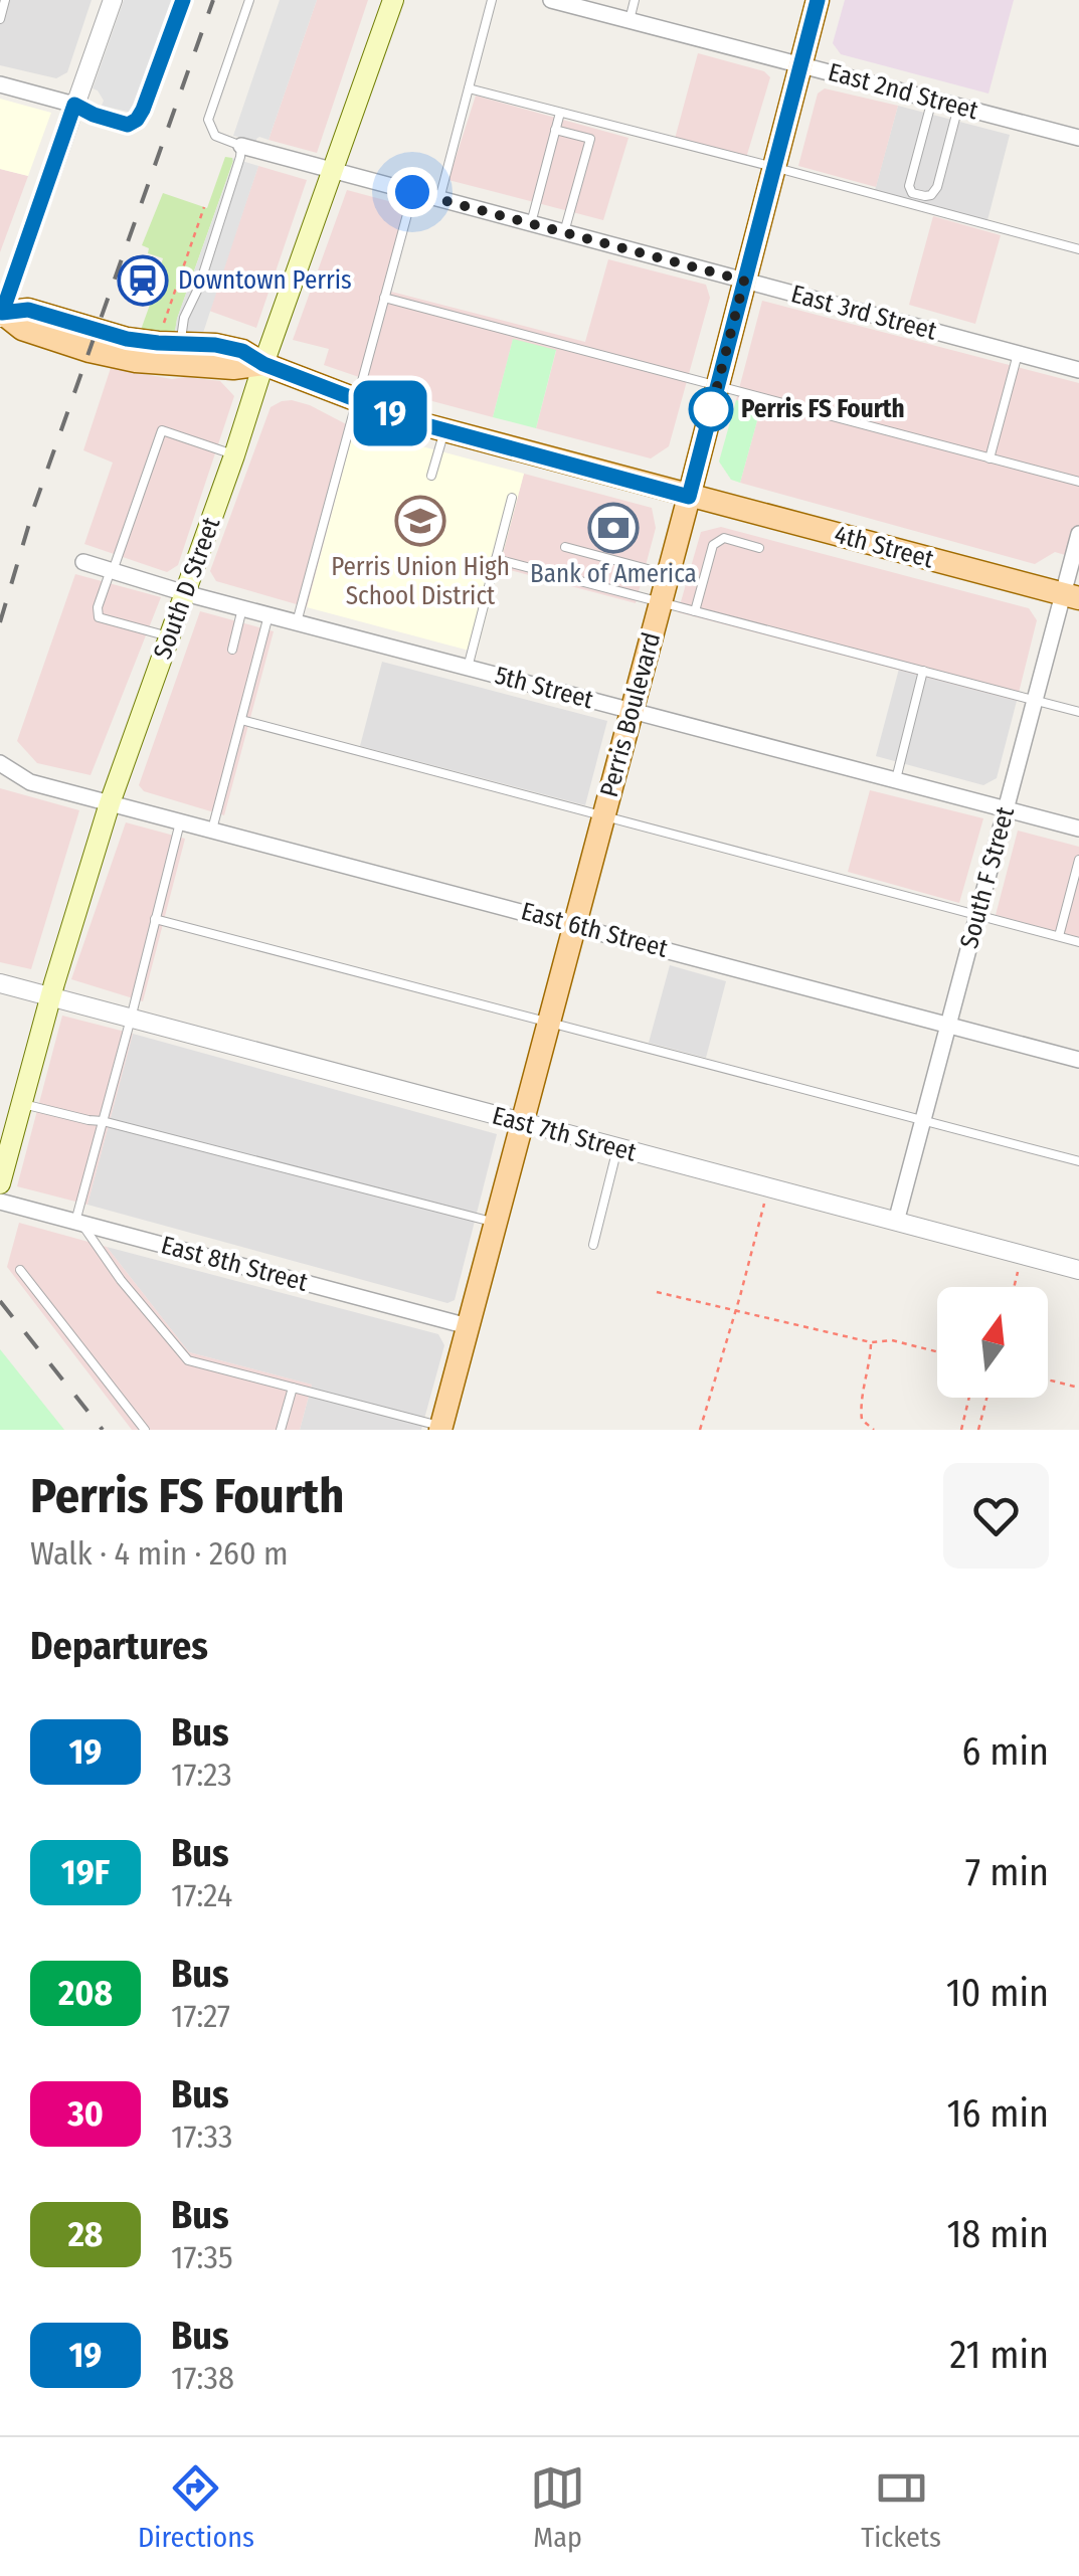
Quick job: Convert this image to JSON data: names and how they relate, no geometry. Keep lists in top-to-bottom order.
{
  "streets": {
    "main road": ["4th Street", "South D Street", "Perris Boulevard"],
    "street": [
      "East 2nd Street",
      "East 3rd Street",
      "5th Street",
      "South F Street",
      "East 6th Street",
      "East 7th Street",
      "East 8th Street"
    ]
  },
  "crossings": [
    ["East 2nd Street", "Perris Boulevard"],
    ["East 3rd Street", "South D Street"],
    ["East 3rd Street", "Perris Boulevard"],
    ["4th Street", "South D Street"],
    ["4th Street", "Perris Boulevard"],
    ["4th Street", "South F Street"],
    ["South D Street", "5th Street"],
    ["South D Street", "East 6th Street"],
    ["South D Street", "East 7th Street"],
    ["5th Street", "Perris Boulevard"],
    ["5th Street", "South F Street"],
    ["Perris Boulevard", "East 6th Street"],
    ["Perris Boulevard", "East 7th Street"],
    ["Perris Boulevard", "East 8th Street"],
    ["South F Street", "East 6th Street"],
    ["South F Street", "East 7th Street"]
  ],
  "places": {
    "station": ["Downtown Perris"],
    "other": ["Perris FS Fourth"],
    "school or university": ["Perris Union High School District"],
    "bank": ["Bank of America"]
  },
  "lines": ["bus line 19"],
  "north": "top",
  "page": {
    "on_map": "19",
    "heading": [
      ["Perris FS Fourth", "Walk · 4 min · 260 m"],
      "Departures"
    ],
    "list": [
      {
        "mark": "19",
        "name": "Bus",
        "note": "17:23",
        "value": "6 min"
      },
      {
        "mark": "19F",
        "name": "Bus",
        "note": "17:24",
        "value": "7 min"
      },
      {
        "mark": "208",
        "name": "Bus",
        "note": "17:27",
        "value": "10 min"
      },
      {
        "mark": "30",
        "name": "Bus",
        "note": "17:33",
        "value": "16 min"
      },
      {
        "mark": "28",
        "name": "Bus",
        "note": "17:35",
        "value": "18 min"
      },
      {
        "mark": "19",
        "name": "Bus",
        "note": "17:38",
        "value": "21 min"
      }
    ],
    "tabs": ["Directions", "Map", "Tickets"]
  }
}
